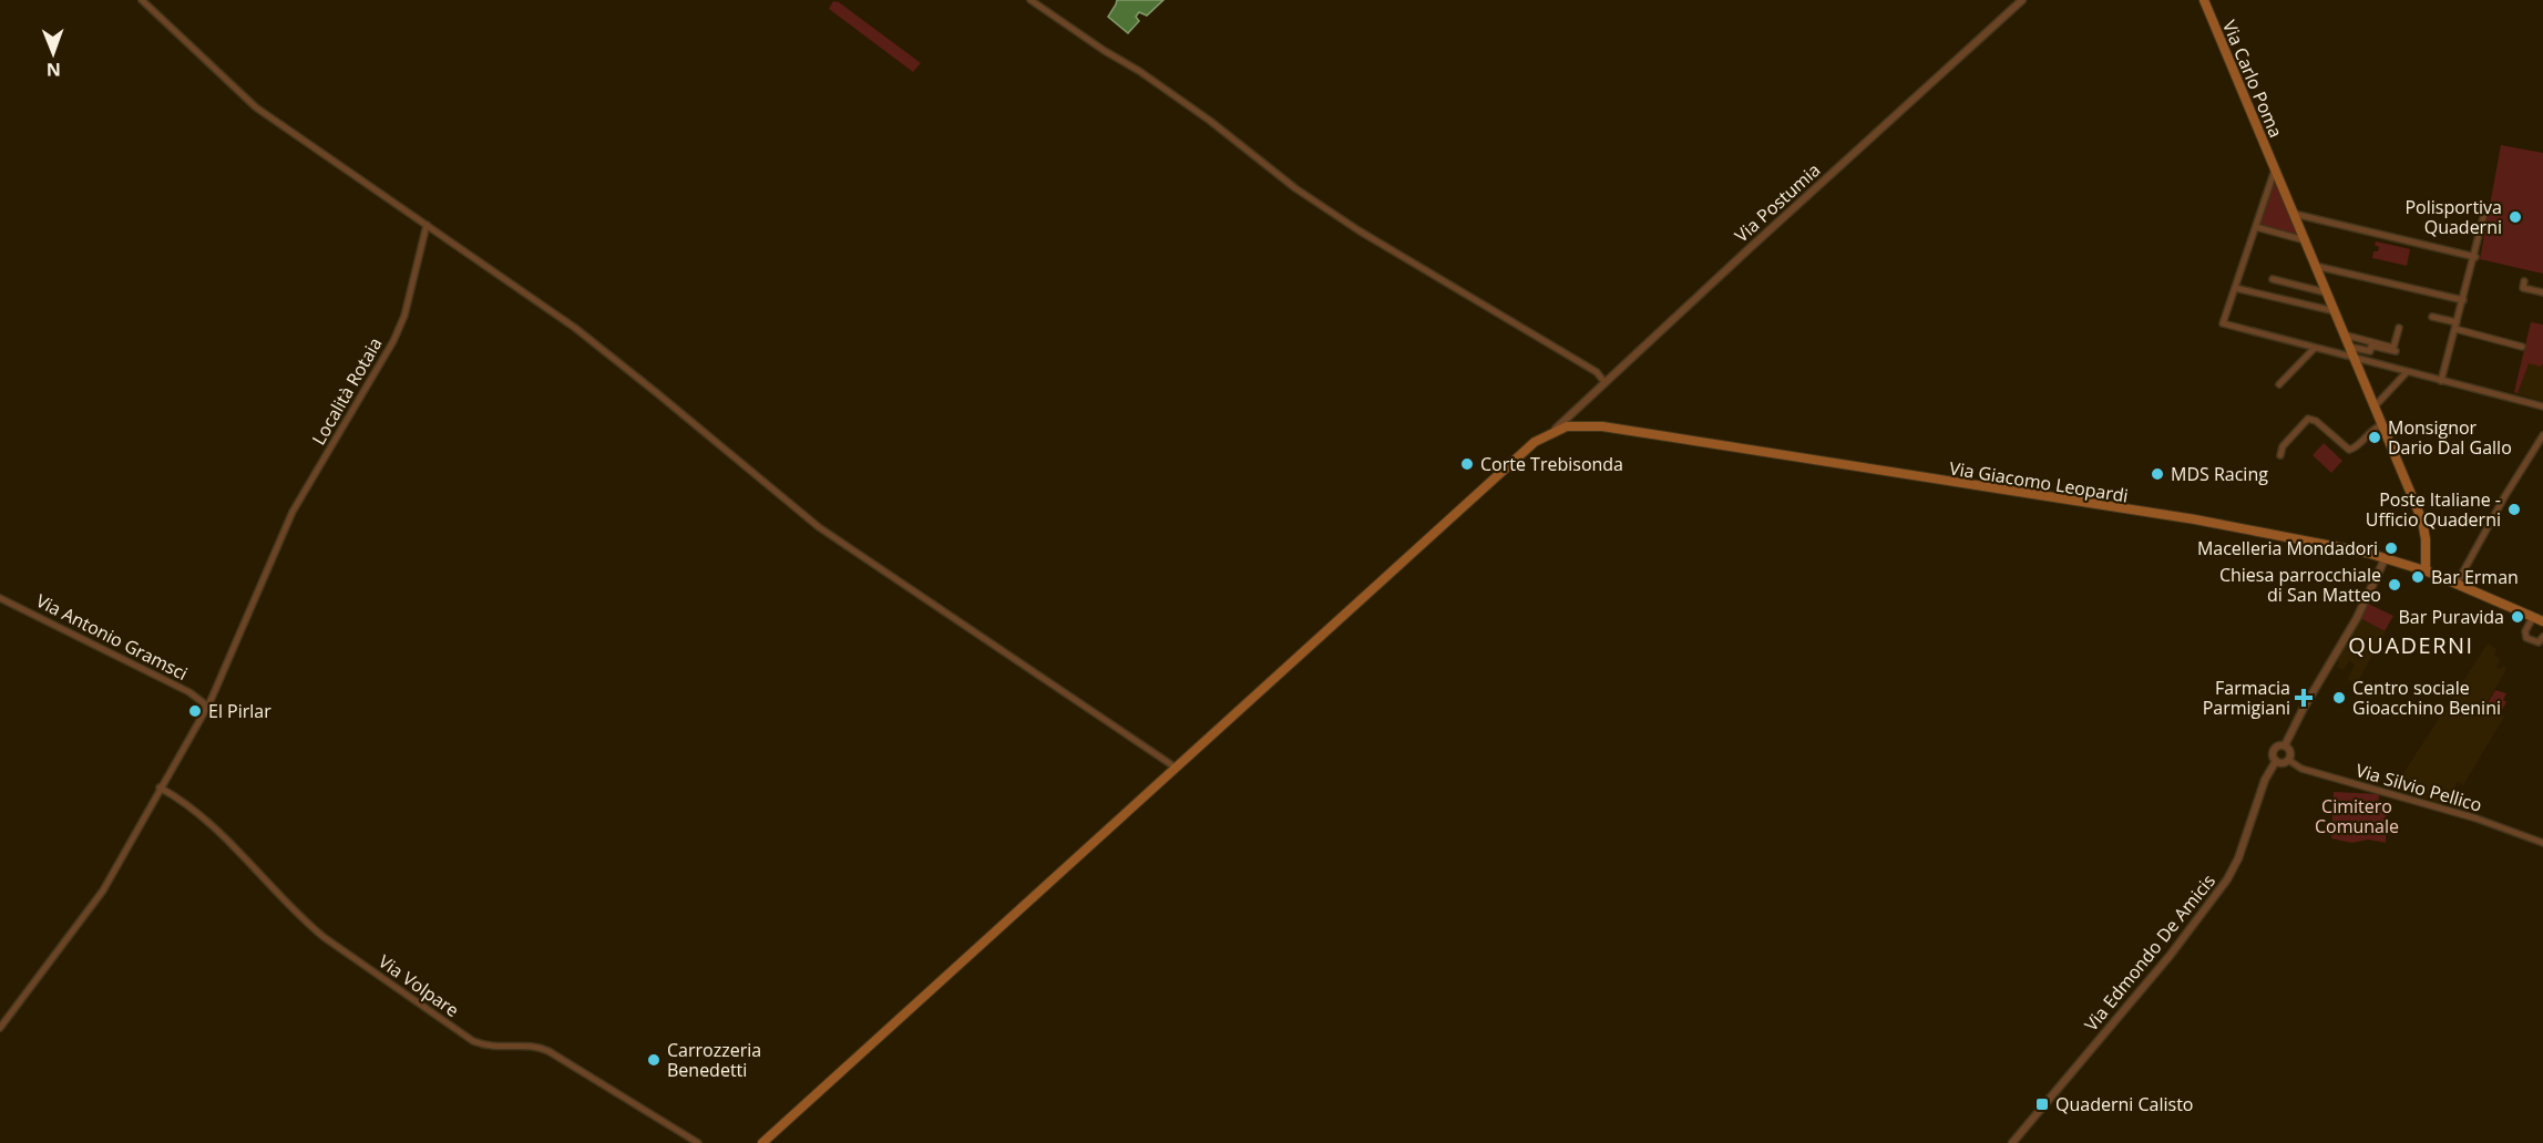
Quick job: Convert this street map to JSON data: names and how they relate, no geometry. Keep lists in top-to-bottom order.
{
  "streets": {
    "main road": ["Via Carlo Poma", "Via Giacomo Leopardi"],
    "street": [
      "Via Postumia",
      "Località Rotaia",
      "Via Antonio Gramsci",
      "Via Silvio Pellico",
      "Via Edmondo De Amicis",
      "Via Volpare"
    ]
  },
  "crossings": [
    ["Via Carlo Poma", "Via Giacomo Leopardi"],
    ["Via Postumia", "Via Giacomo Leopardi"],
    ["Località Rotaia", "Via Antonio Gramsci"],
    ["Via Silvio Pellico", "Via Edmondo De Amicis"]
  ],
  "districts": ["QUADERNI"],
  "parks": ["Cimitero Comunale"],
  "places": {
    "other": [
      "Polisportiva Quaderni",
      "Monsignor Dario Dal Gallo",
      "Corte Trebisonda",
      "MDS Racing",
      "Poste Italiane - Ufficio Quaderni",
      "Macelleria Mondadori",
      "Bar Erman",
      "Chiesa parrocchiale di San Matteo",
      "Bar Puravida",
      "Centro sociale Gioacchino Benini",
      "El Pirlar",
      "Carrozzeria Benedetti"
    ],
    "health": ["Farmacia Parmigiani"],
    "transit": ["Quaderni Calisto"]
  },
  "north": "bottom"
}
